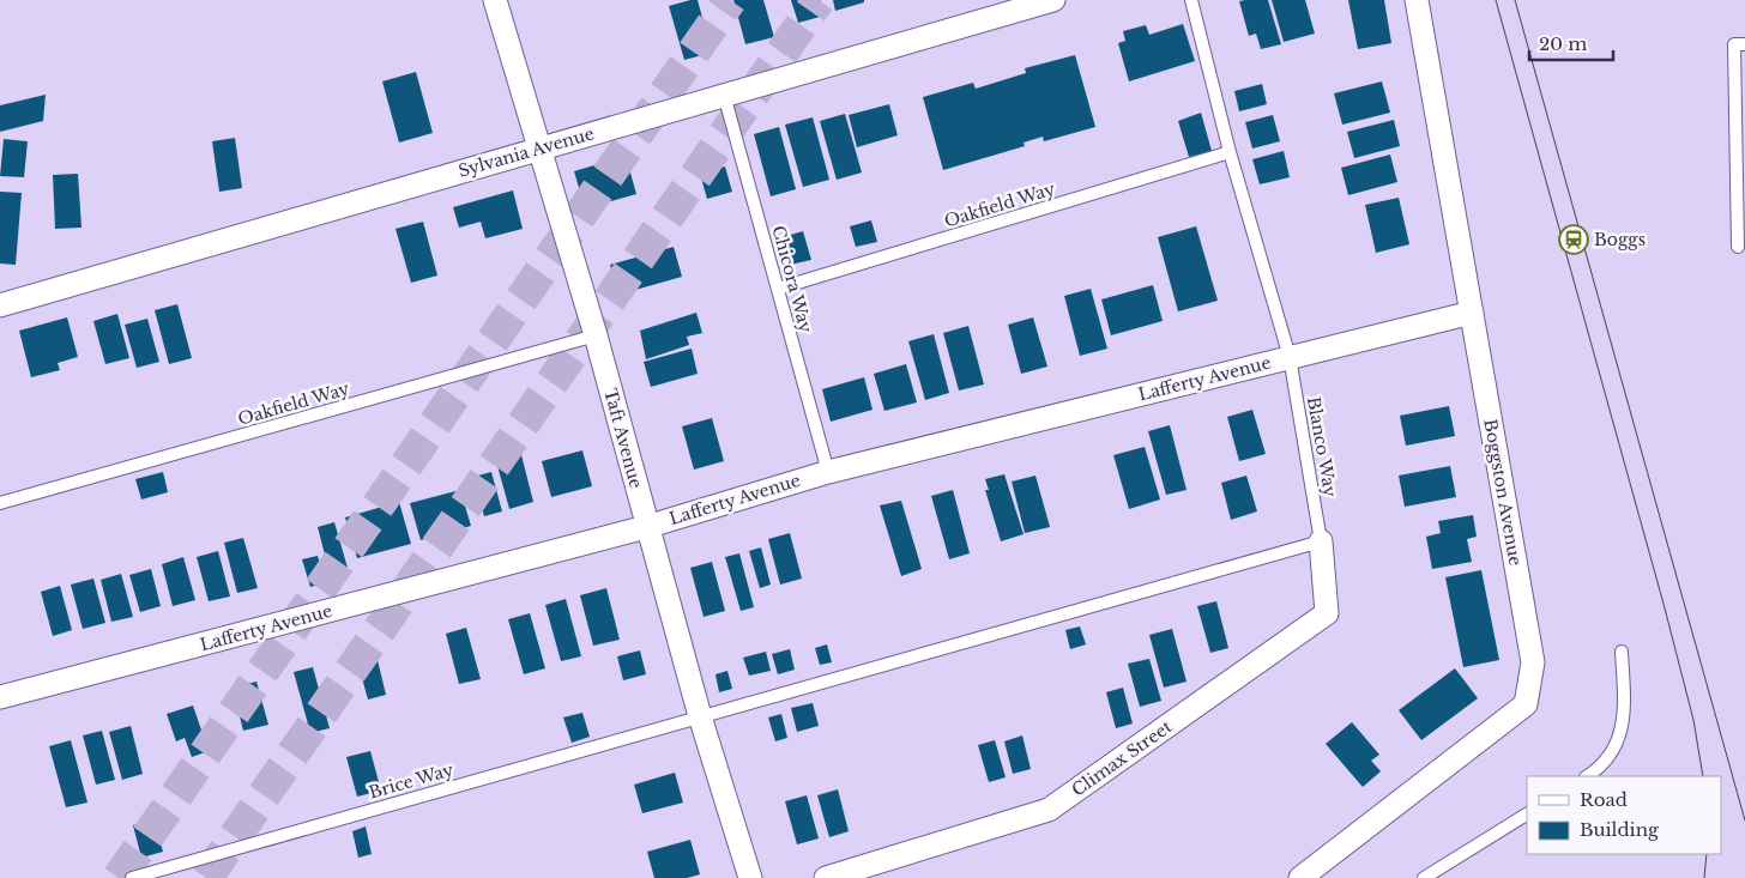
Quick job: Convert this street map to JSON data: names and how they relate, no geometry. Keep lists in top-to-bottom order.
{
  "streets": {
    "street": [
      "Sylvania Avenue",
      "Lafferty Avenue",
      "Taft Avenue",
      "Boggston Avenue",
      "Climax Street"
    ],
    "lane": [
      "Oakfield Way",
      "Chicora Way",
      "Blanco Way",
      "Brice Way"
    ]
  },
  "crossings": [
    ["Sylvania Avenue", "Chicora Way"],
    ["Sylvania Avenue", "Taft Avenue"],
    ["Oakfield Way", "Chicora Way"],
    ["Oakfield Way", "Taft Avenue"],
    ["Oakfield Way", "Blanco Way"],
    ["Chicora Way", "Lafferty Avenue"],
    ["Lafferty Avenue", "Taft Avenue"],
    ["Lafferty Avenue", "Blanco Way"],
    ["Lafferty Avenue", "Boggston Avenue"],
    ["Taft Avenue", "Brice Way"],
    ["Blanco Way", "Climax Street"],
    ["Blanco Way", "Brice Way"],
    ["Climax Street", "Brice Way"]
  ],
  "places": {
    "station": ["Boggs"]
  },
  "legend": ["Road", "Building"],
  "scale_bar": "20 m"
}
